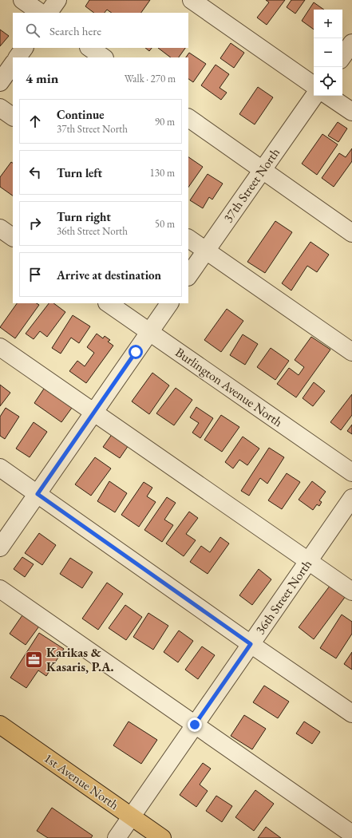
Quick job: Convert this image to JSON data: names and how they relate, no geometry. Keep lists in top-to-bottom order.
{
  "streets": {
    "main road": ["1st Avenue North"],
    "street": ["37th Street North", "Burlington Avenue North", "36th Street North"]
  },
  "crossings": [
    ["36th Street North", "1st Avenue North"]
  ],
  "places": {
    "office": ["Karikas & Kasaris, P.A."]
  },
  "page": {
    "map_buttons": ["+", "−"],
    "search": "Search here",
    "heading": ["4 min", "Walk · 270 m"],
    "list": [
      ["Continue", "37th Street North", "90 m"],
      ["Turn left", "130 m"],
      ["Turn right", "36th Street North", "50 m"],
      "Arrive at destination"
    ]
  }
}
